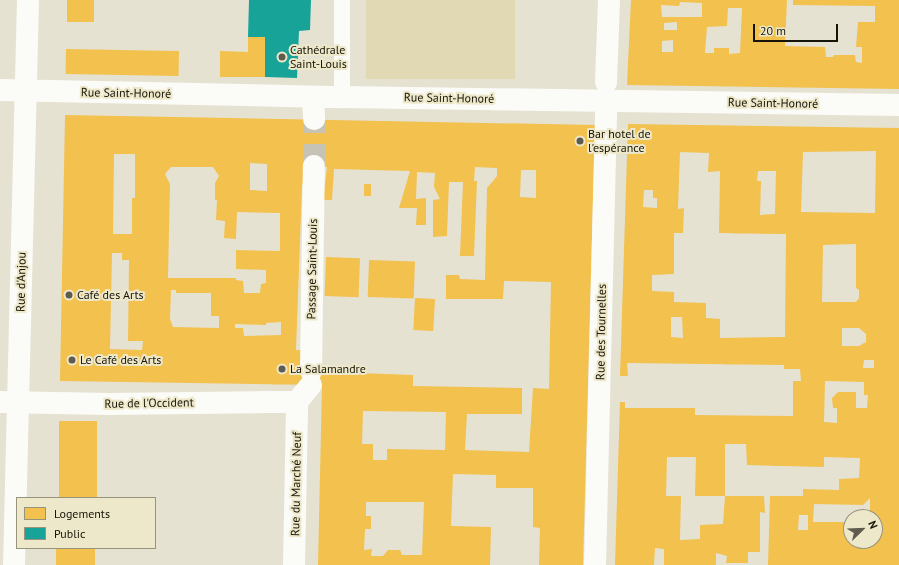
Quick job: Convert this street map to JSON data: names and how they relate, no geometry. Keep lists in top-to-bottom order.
{
  "streets": {
    "street": [
      "Rue Saint-Honoré",
      "Passage Saint-Louis",
      "Rue d'Anjou",
      "Rue des Tournelles",
      "Rue de l'Occident",
      "Rue du Marché Neuf"
    ]
  },
  "crossings": [
    ["Rue Saint-Honoré", "Rue d'Anjou"],
    ["Rue Saint-Honoré", "Rue des Tournelles"],
    ["Passage Saint-Louis", "Rue de l'Occident"],
    ["Passage Saint-Louis", "Rue du Marché Neuf"],
    ["Rue d'Anjou", "Rue de l'Occident"],
    ["Rue de l'Occident", "Rue du Marché Neuf"]
  ],
  "places": [
    "Cathédrale Saint-Louis",
    "Bar hotel de l'espérance",
    "Café des Arts",
    "Le Café des Arts",
    "La Salamandre"
  ],
  "legend": ["Logements", "Public"],
  "scale_bar": "20 m",
  "north": "top right"
}
